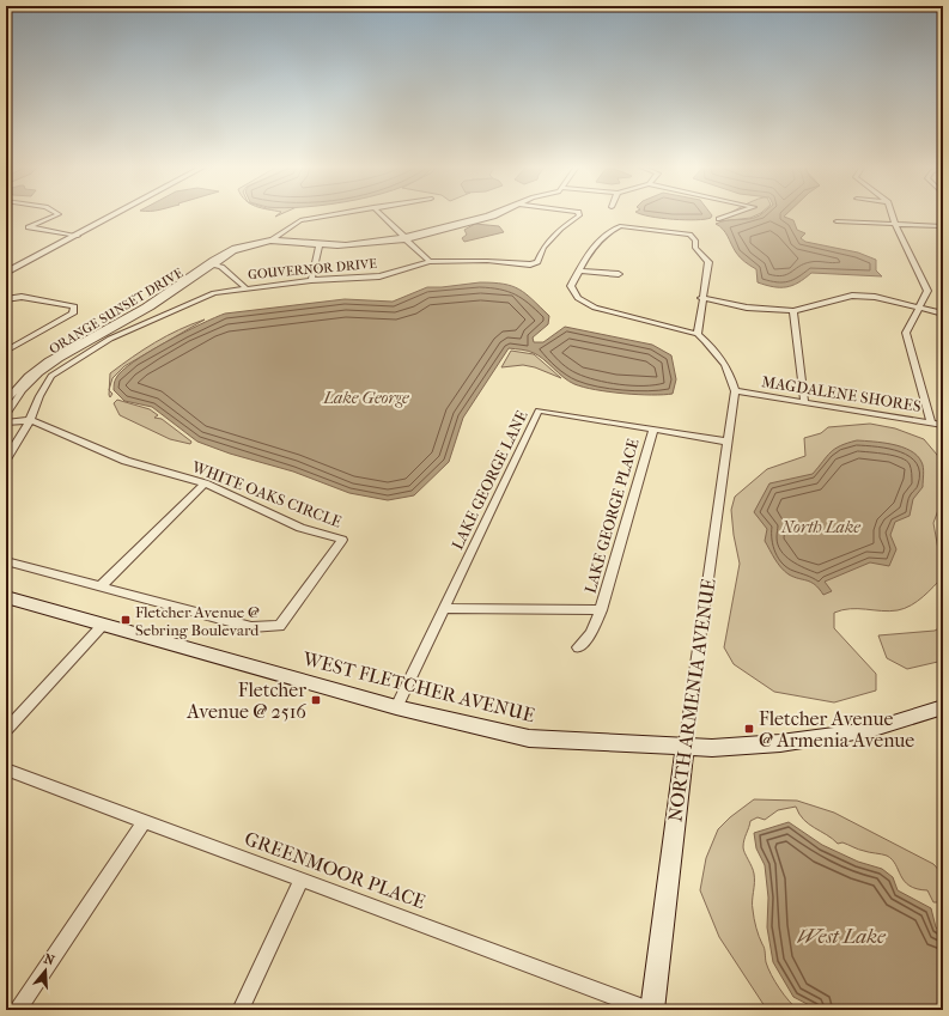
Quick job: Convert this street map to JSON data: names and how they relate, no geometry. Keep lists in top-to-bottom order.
{
  "streets": {
    "main road": ["WEST FLETCHER AVENUE", "NORTH ARMENIA AVENUE"],
    "street": [
      "GOUVERNOR DRIVE",
      "ORANGE SUNSET DRIVE",
      "MAGDALENE SHORES",
      "LAKE GEORGE LANE",
      "WHITE OAKS CIRCLE",
      "LAKE GEORGE PLACE",
      "GREENMOOR PLACE"
    ]
  },
  "crossings": [
    ["GOUVERNOR DRIVE", "WHITE OAKS CIRCLE"],
    ["MAGDALENE SHORES", "NORTH ARMENIA AVENUE"],
    ["LAKE GEORGE LANE", "LAKE GEORGE PLACE"],
    ["LAKE GEORGE LANE", "WEST FLETCHER AVENUE"],
    ["LAKE GEORGE LANE", "NORTH ARMENIA AVENUE"],
    ["WEST FLETCHER AVENUE", "NORTH ARMENIA AVENUE"],
    ["NORTH ARMENIA AVENUE", "GREENMOOR PLACE"]
  ],
  "water": ["Lake George", "North Lake", "West Lake"],
  "places": {
    "transit": ["Fletcher Avenue @ Sebring Boulevard", "Fletcher Avenue @ 2516", "Fletcher Avenue @ Armenia Avenue"]
  },
  "north": "top"
}
